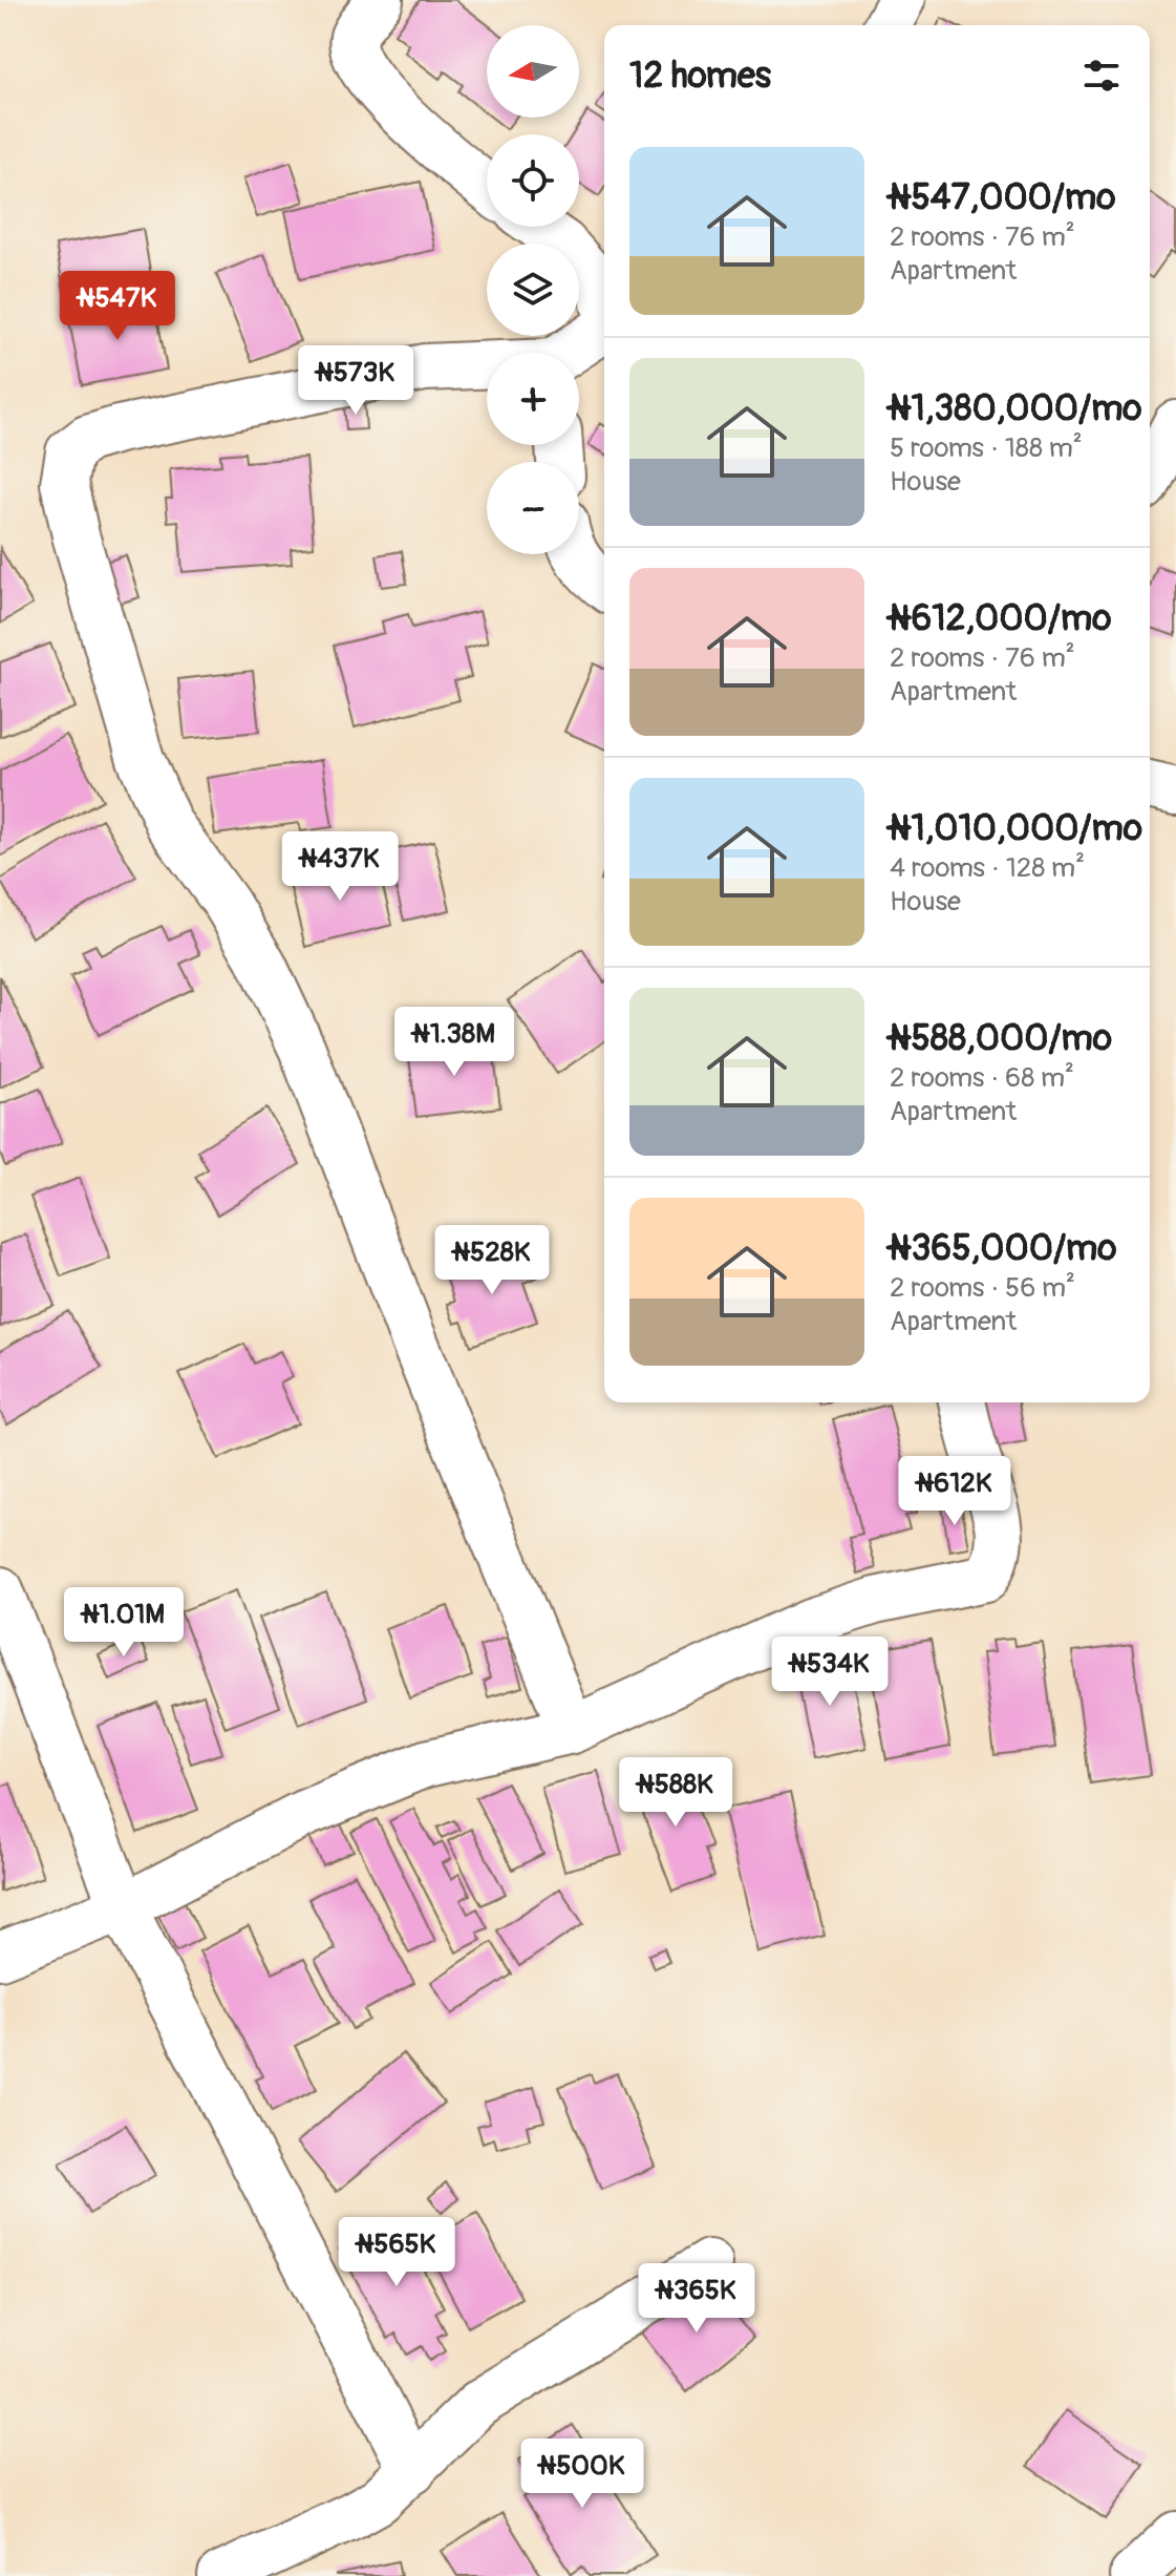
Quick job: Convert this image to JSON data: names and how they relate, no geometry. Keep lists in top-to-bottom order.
{
  "north": "left",
  "page": {
    "map_buttons": ["+", "−"],
    "heading": "12 homes",
    "list": [
      {
        "name": "₦547,000/mo",
        "note": "2 rooms · 76 m² · Apartment"
      },
      {
        "name": "₦1,380,000/mo",
        "note": "5 rooms · 188 m² · House"
      },
      {
        "name": "₦612,000/mo",
        "note": "2 rooms · 76 m² · Apartment"
      },
      {
        "name": "₦1,010,000/mo",
        "note": "4 rooms · 128 m² · House"
      },
      {
        "name": "₦588,000/mo",
        "note": "2 rooms · 68 m² · Apartment"
      },
      {
        "name": "₦365,000/mo",
        "note": "2 rooms · 56 m² · Apartment"
      }
    ],
    "price": [
      "₦547K",
      "₦573K",
      "₦437K",
      "₦1.38M",
      "₦528K",
      "₦612K",
      "₦1.01M",
      "₦534K",
      "₦588K",
      "₦565K",
      "₦365K",
      "₦500K"
    ]
  }
}
